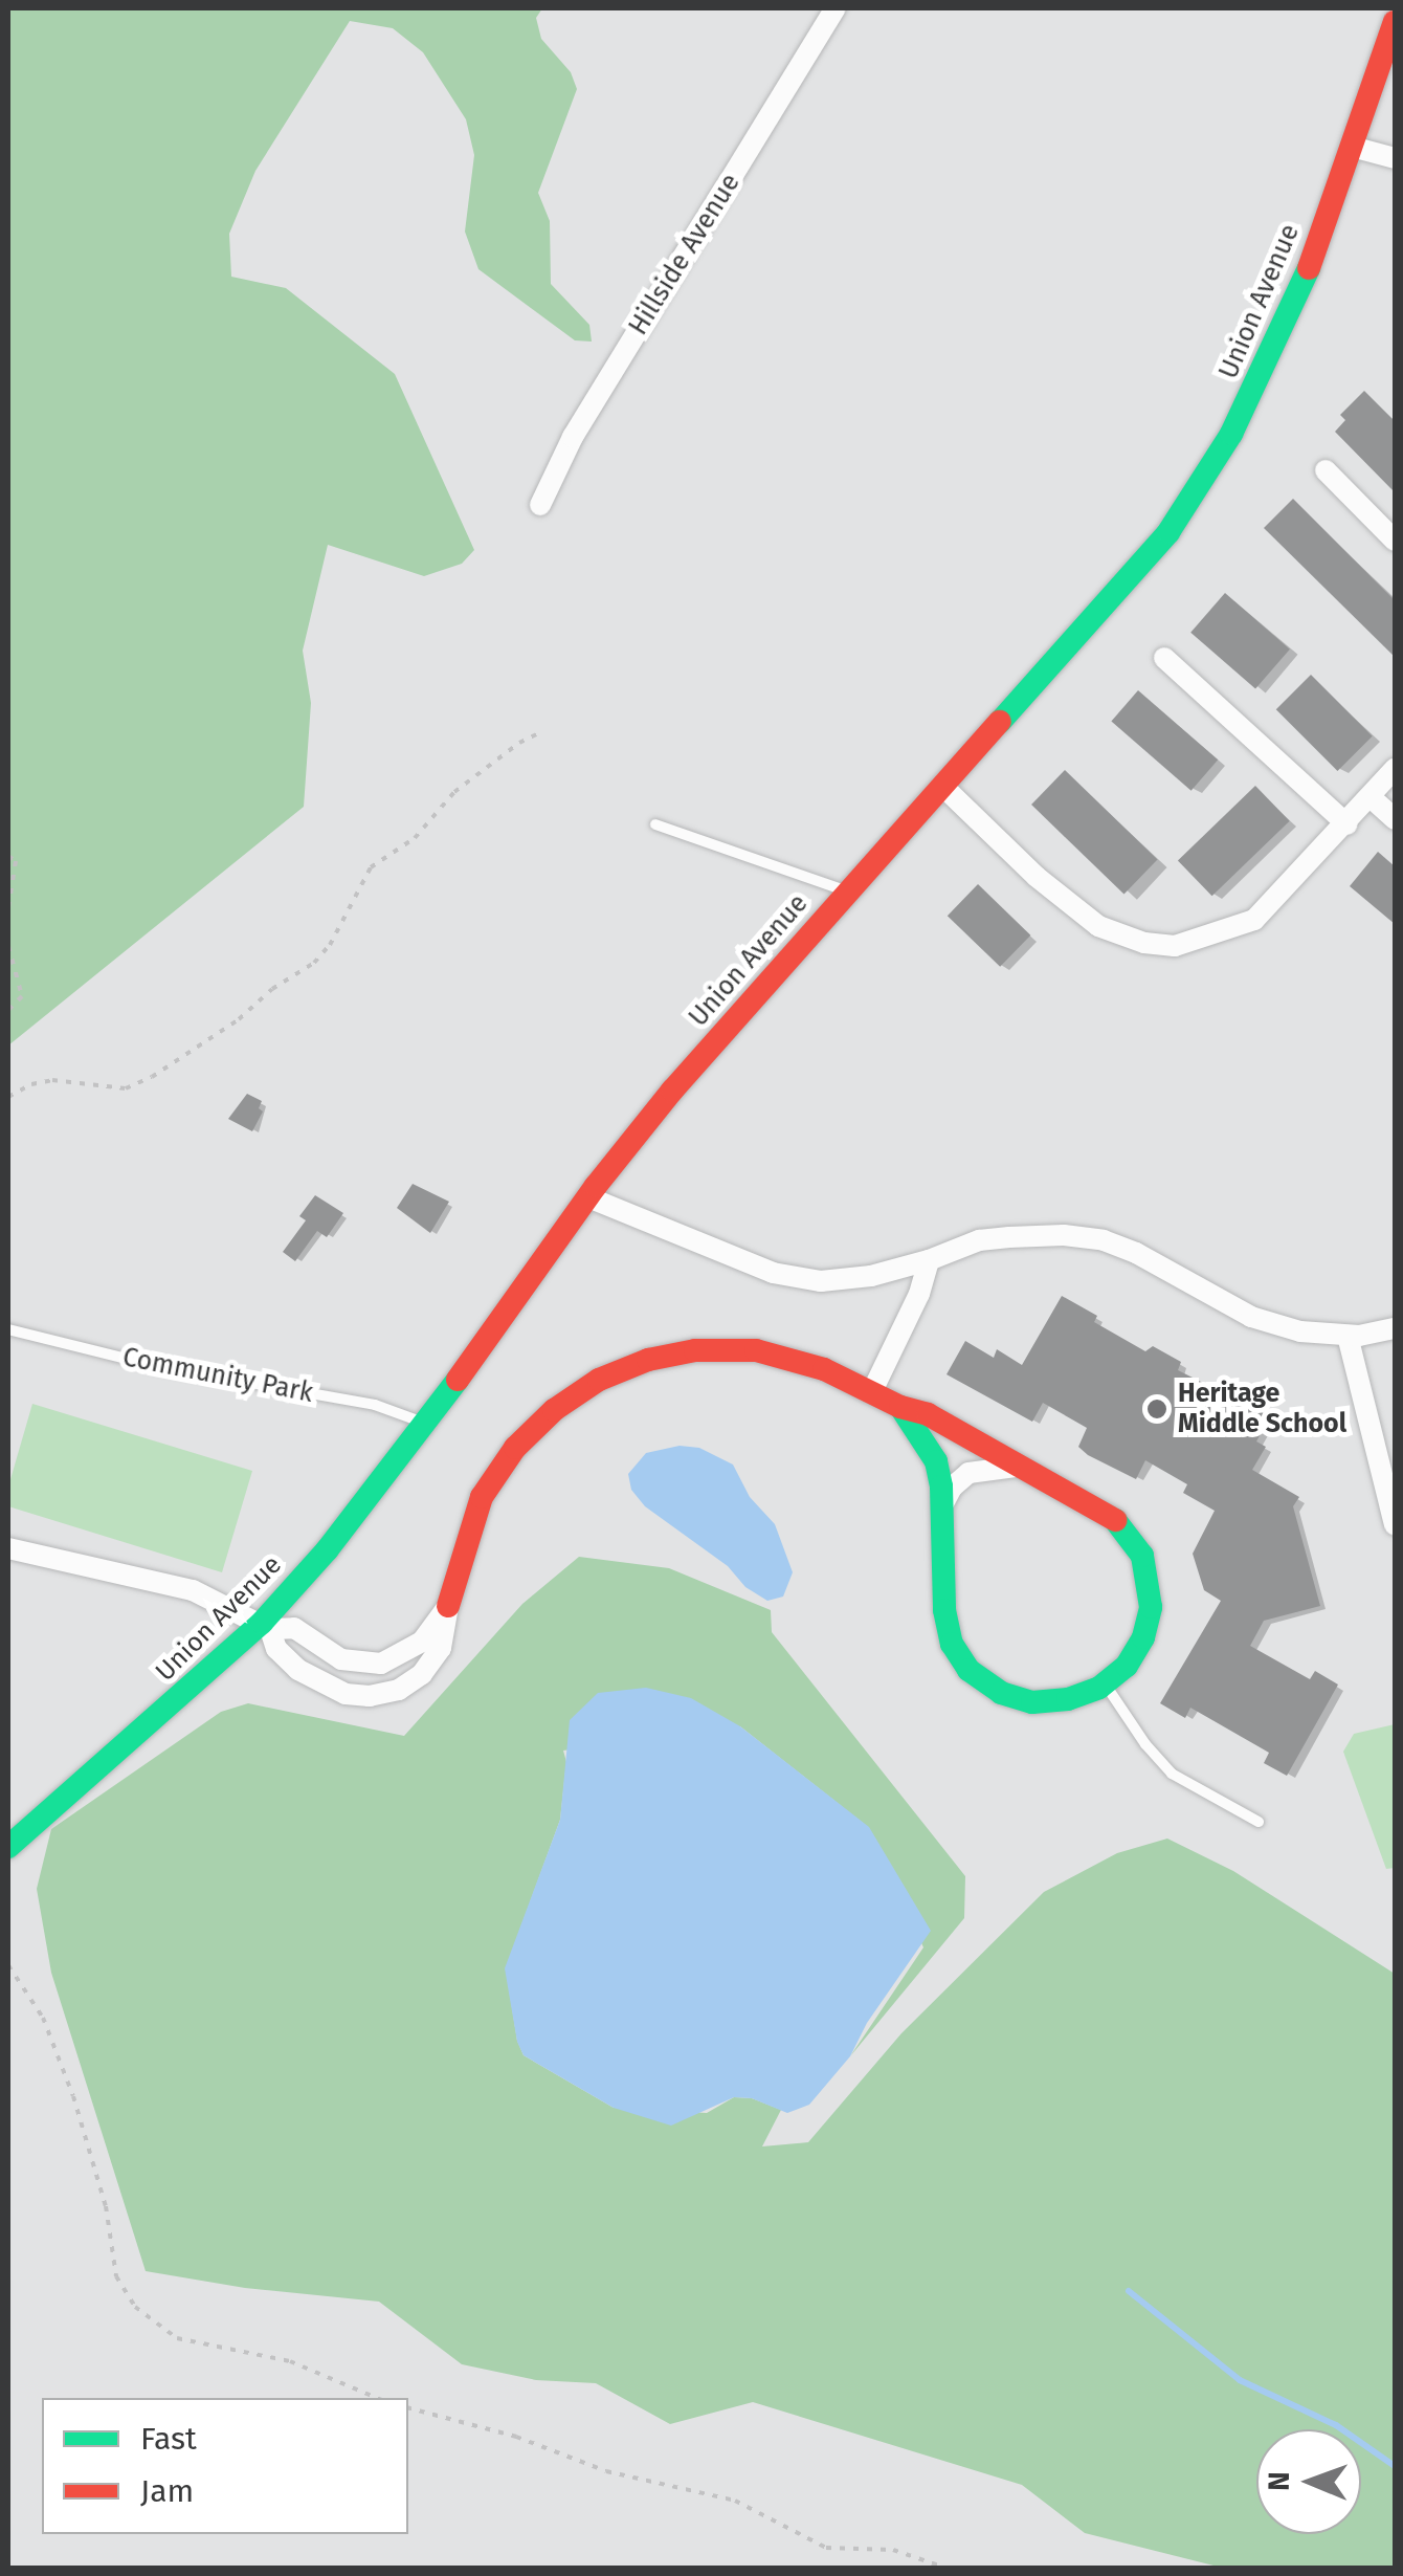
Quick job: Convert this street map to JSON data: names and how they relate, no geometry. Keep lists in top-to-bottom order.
{
  "streets": {
    "street": ["Hillside Avenue", "Union Avenue"],
    "lane": ["Community Park"]
  },
  "crossings": [
    ["Union Avenue", "Community Park"]
  ],
  "places": ["Heritage Middle School"],
  "legend": ["Fast", "Jam"],
  "north": "left"
}
